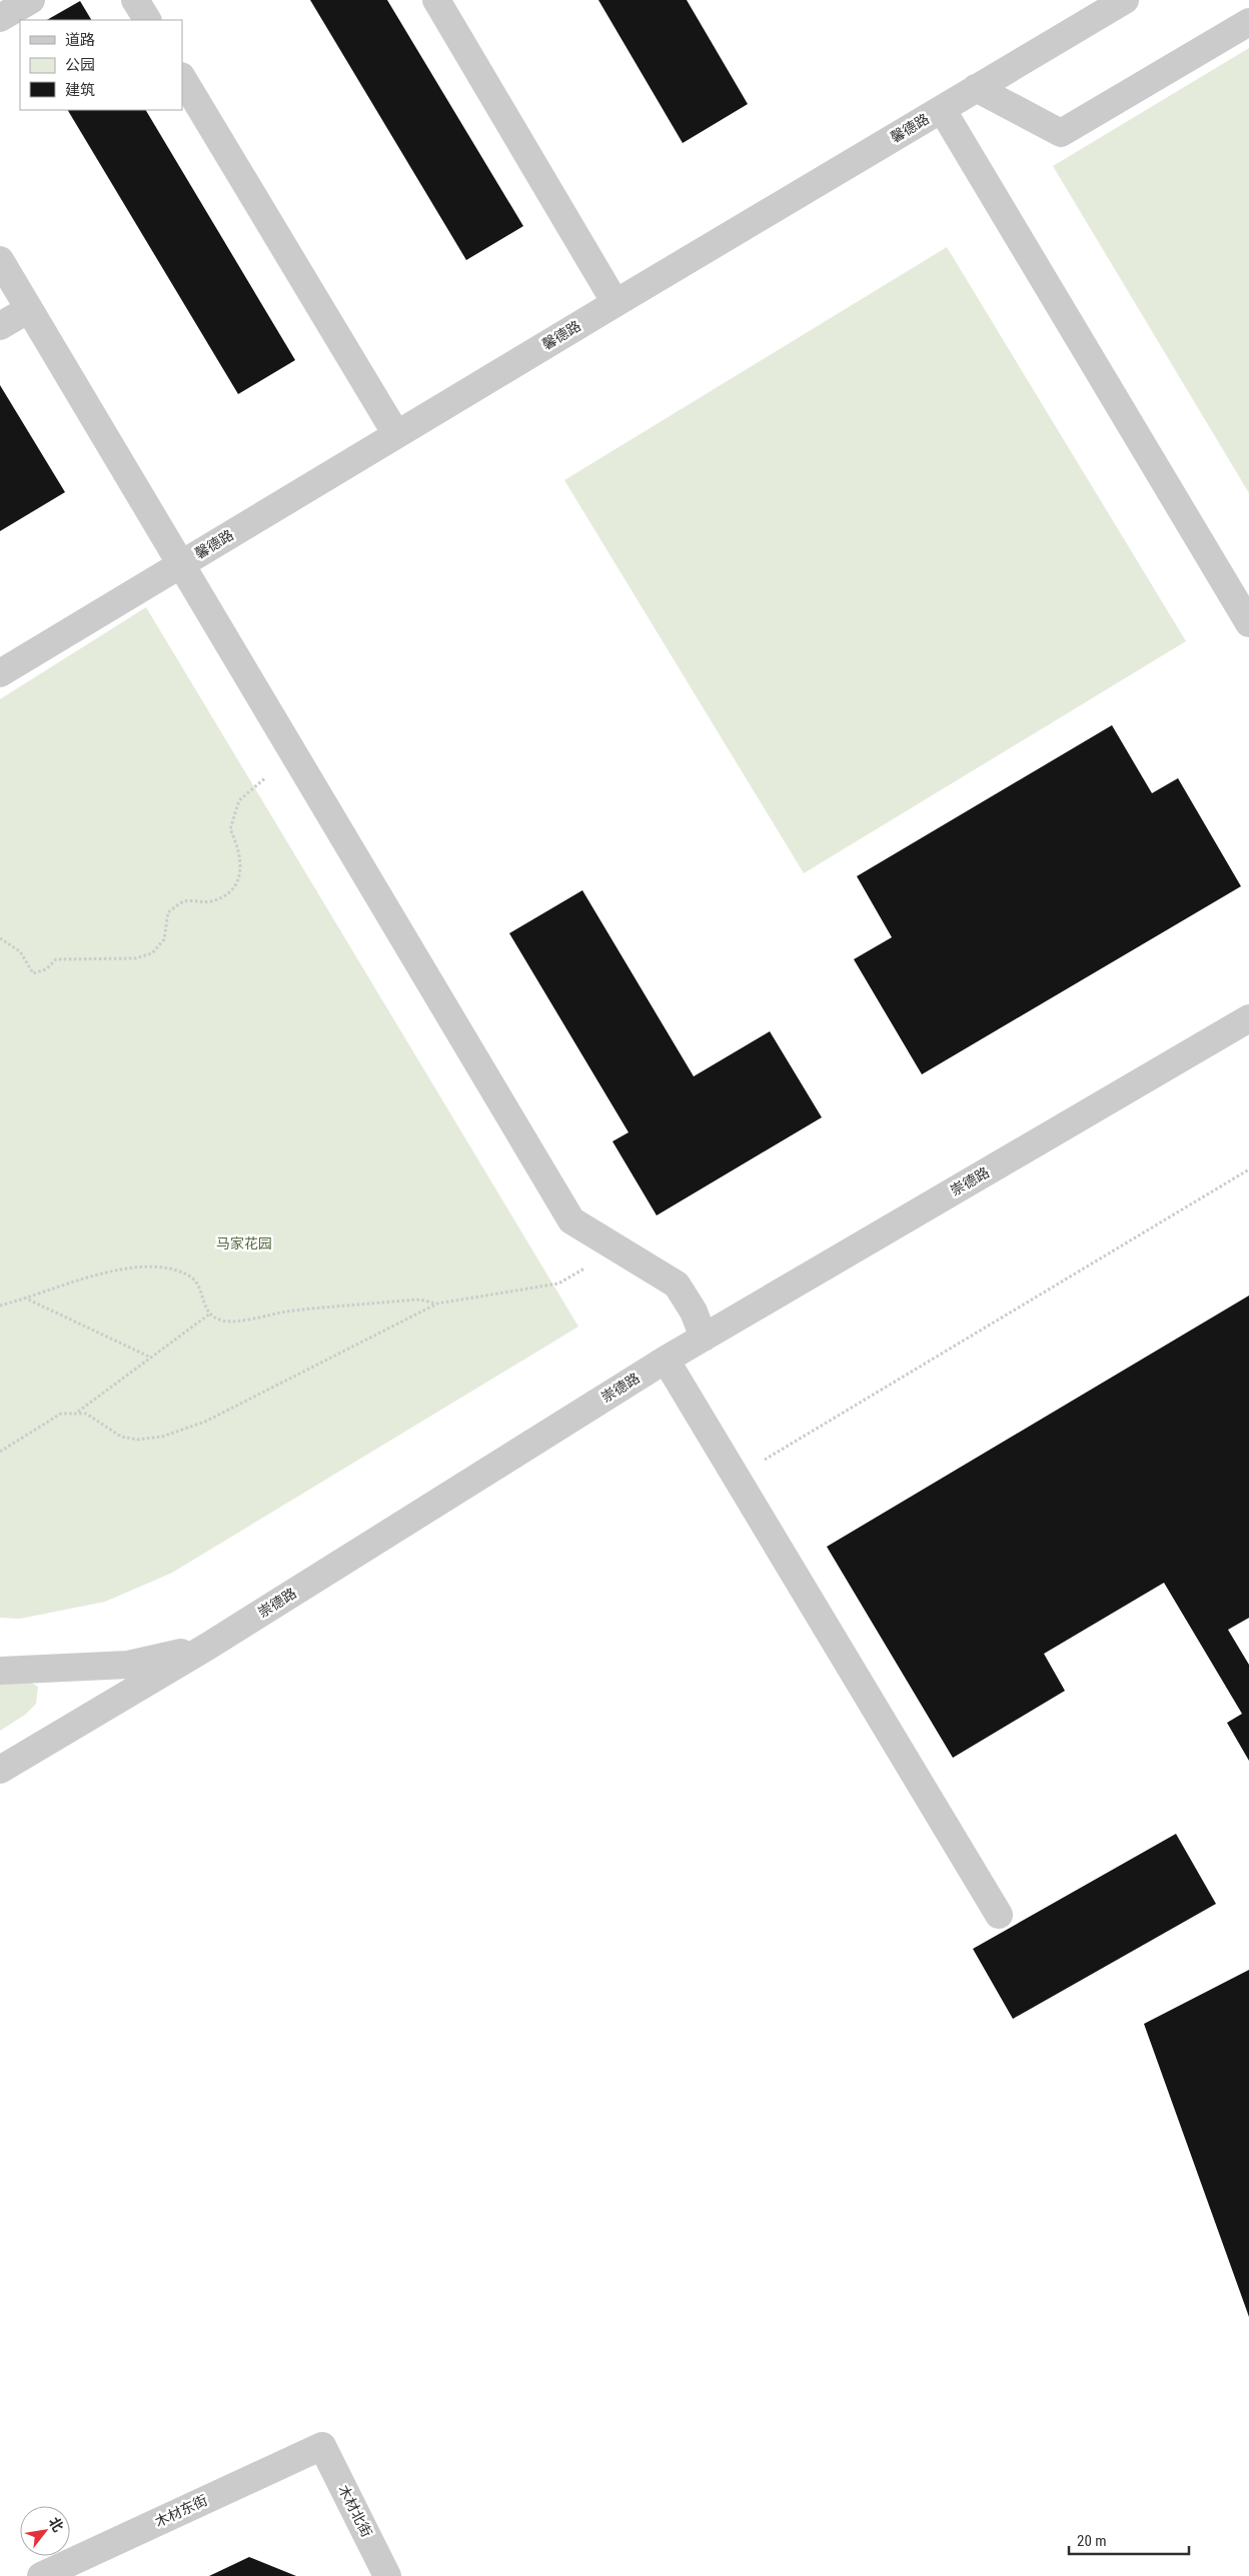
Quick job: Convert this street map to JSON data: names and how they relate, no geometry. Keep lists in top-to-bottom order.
{
  "streets": {
    "street": [
      "馨德路",
      "崇德路",
      "木材东街",
      "木材北街"
    ]
  },
  "crossings": [
    ["木材东街", "木材北街"]
  ],
  "parks": ["马家花园"],
  "legend": ["道路", "公园", "建筑"],
  "scale_bar": "20 m",
  "north": "top right"
}
